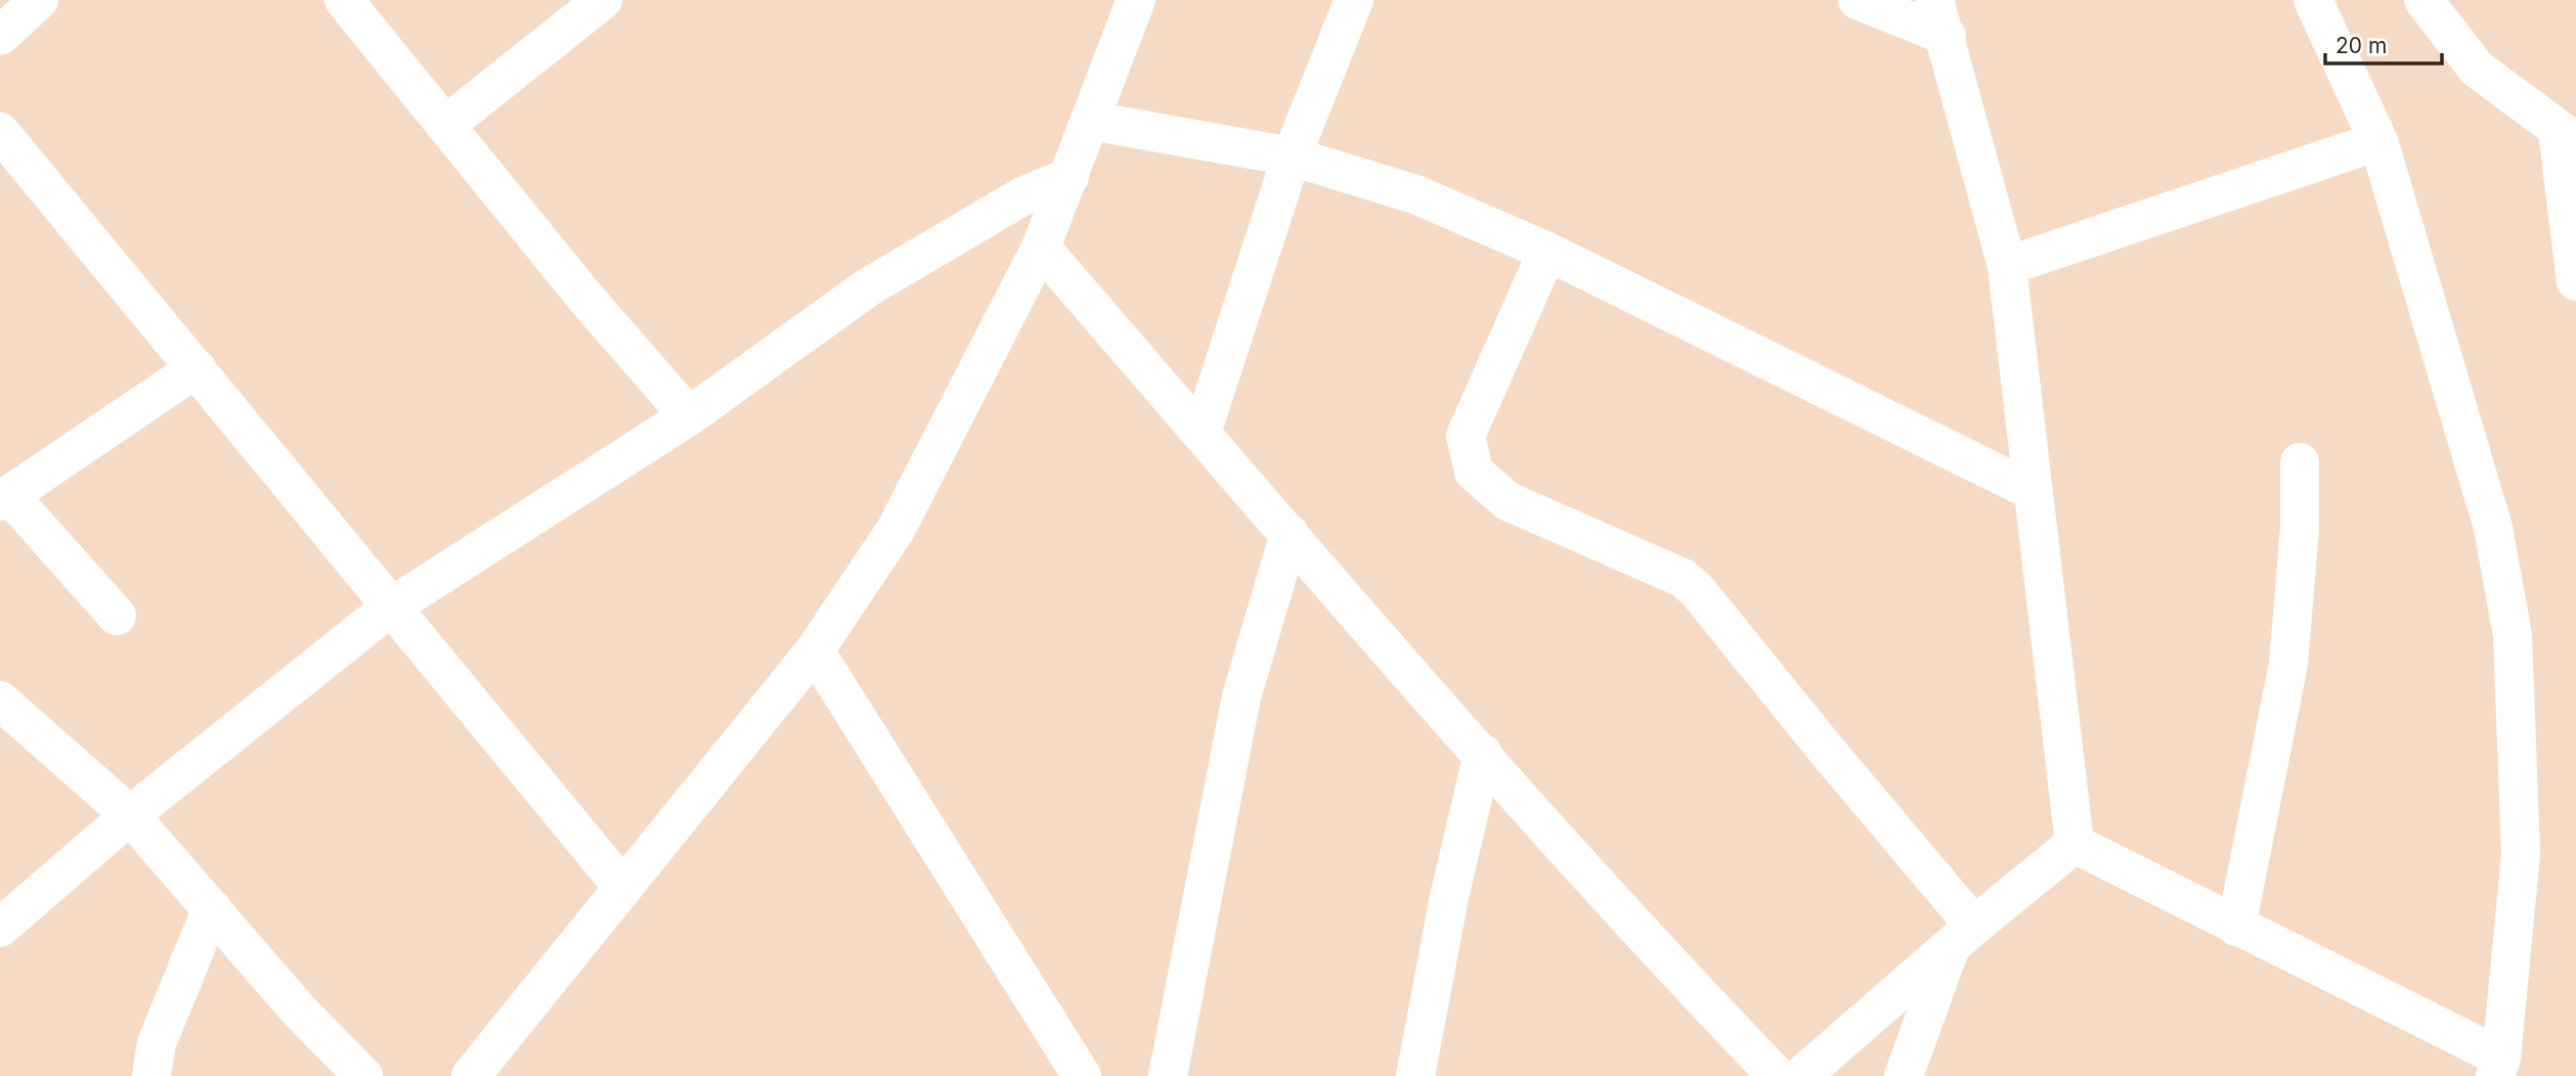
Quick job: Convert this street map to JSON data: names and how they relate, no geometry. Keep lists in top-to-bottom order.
{
  "scale_bar": "20 m"
}
